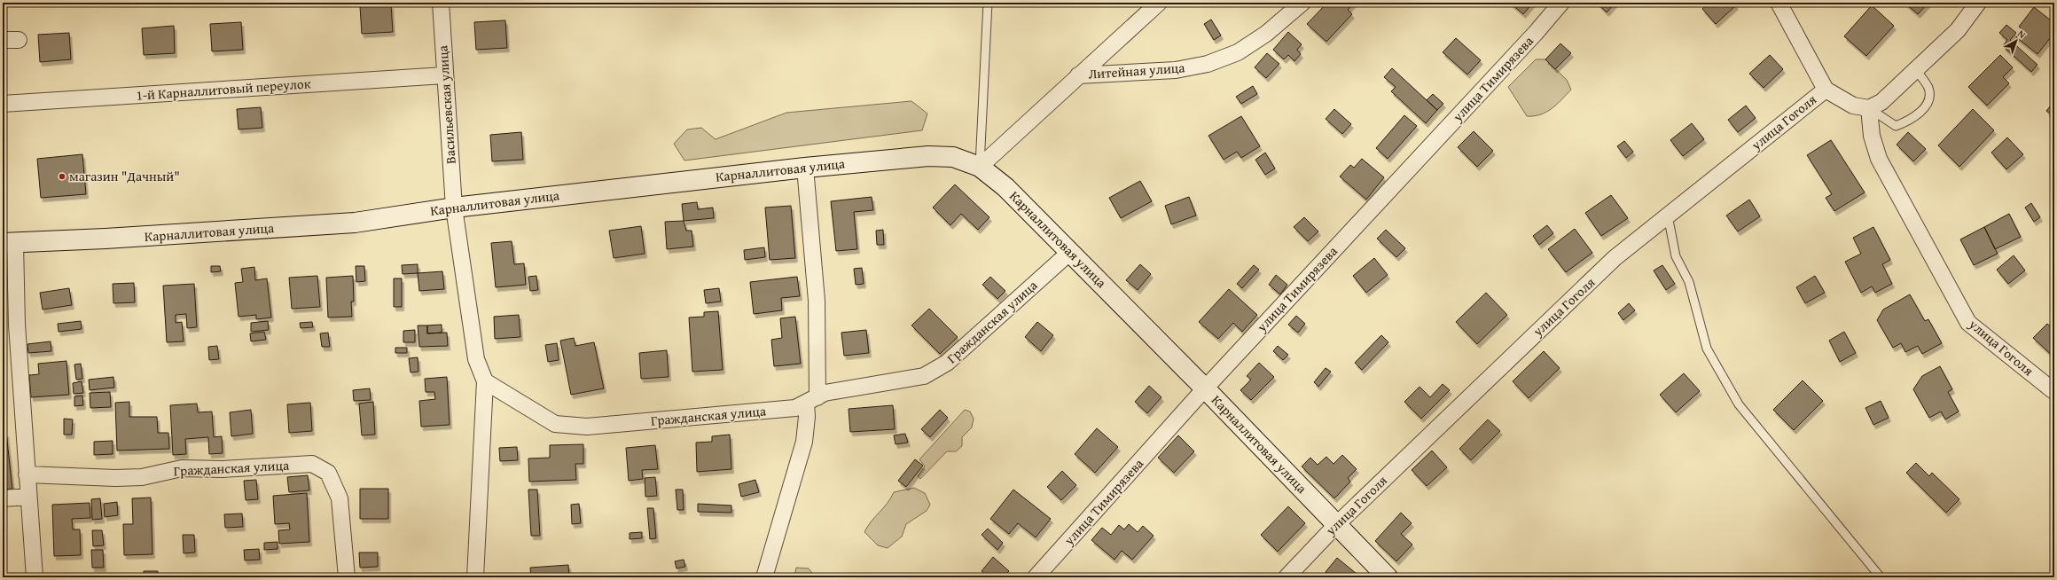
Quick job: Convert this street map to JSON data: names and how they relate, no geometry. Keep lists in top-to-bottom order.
{
  "streets": {
    "street": [
      "Литейная улица",
      "улица Тимирязева",
      "1-й Карналлитовый переулок",
      "Васильевская улица",
      "улица Гоголя",
      "Карналлитовая улица",
      "Гражданская улица"
    ]
  },
  "crossings": [
    ["улица Тимирязева", "Карналлитовая улица"],
    ["1-й Карналлитовый переулок", "Васильевская улица"],
    ["Васильевская улица", "Карналлитовая улица"],
    ["улица Гоголя", "Карналлитовая улица"],
    ["Карналлитовая улица", "Гражданская улица"]
  ],
  "places": ["магазин \"Дачный\""],
  "north": "top right"
}
